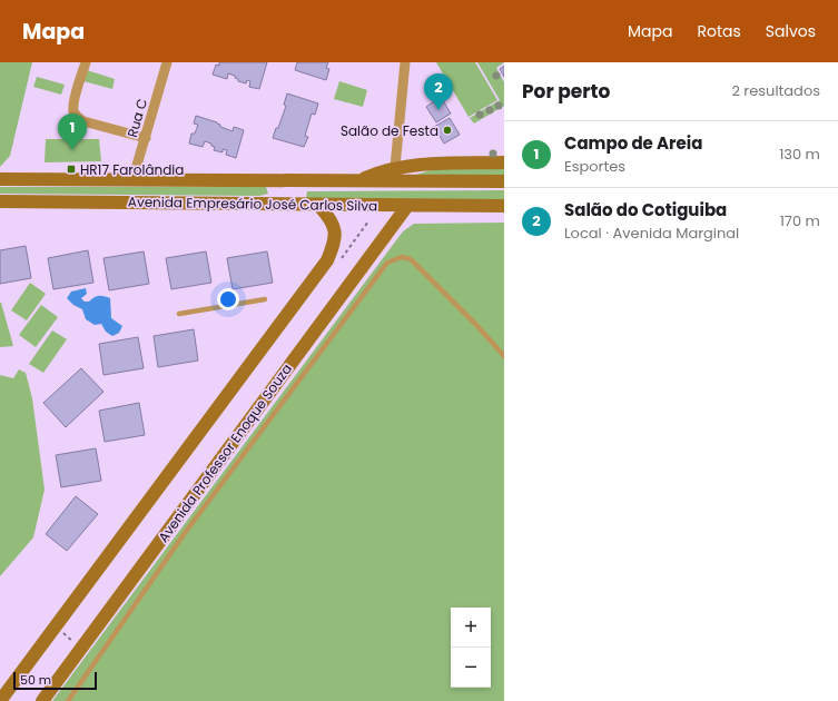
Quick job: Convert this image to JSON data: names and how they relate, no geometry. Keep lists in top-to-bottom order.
{
  "streets": {
    "main road": ["Avenida Empresário José Carlos Silva", "Avenida Professor Enoque Souza"],
    "street": ["Rua C"]
  },
  "crossings": [
    ["Rua C", "Avenida Empresário José Carlos Silva"],
    ["Avenida Empresário José Carlos Silva", "Avenida Professor Enoque Souza"]
  ],
  "places": {
    "other": ["Salão de Festa"],
    "transit": ["HR17 Farolândia"]
  },
  "scale_bar": "50 m",
  "page": {
    "header": "Mapa",
    "nav": ["Mapa", "Rotas", "Salvos"],
    "heading": ["Por perto", "2 resultados"],
    "pins": ["2", "1"],
    "list": [
      {
        "mark": "1",
        "name": "Campo de Areia",
        "note": "Esportes",
        "value": "130 m"
      },
      {
        "mark": "2",
        "name": "Salão do Cotiguiba",
        "note": "Local · Avenida Marginal",
        "value": "170 m"
      }
    ],
    "map_buttons": ["+", "−"],
    "scale": "50 m"
  }
}
